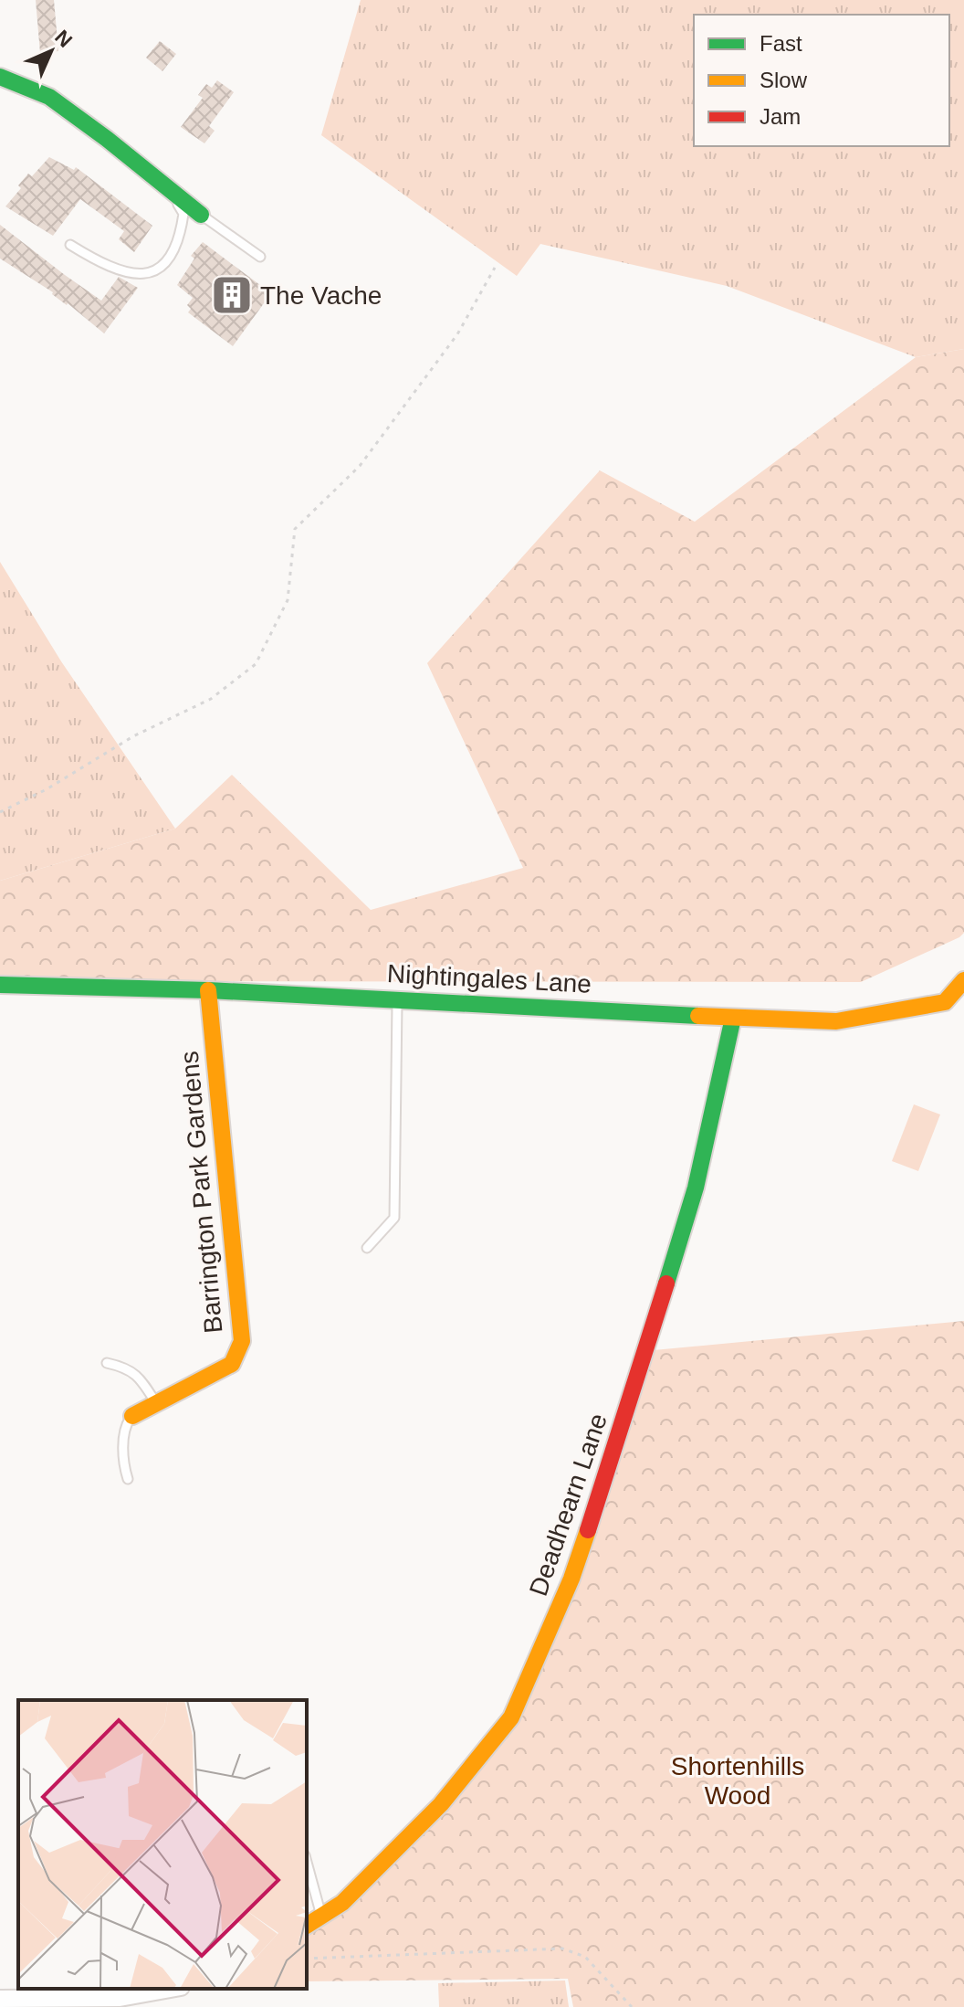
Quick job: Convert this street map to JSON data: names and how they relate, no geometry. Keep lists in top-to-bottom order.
{
  "streets": {
    "street": ["Nightingales Lane", "Barrington Park Gardens", "Deadhearn Lane"]
  },
  "crossings": [
    ["Nightingales Lane", "Barrington Park Gardens"],
    ["Nightingales Lane", "Deadhearn Lane"]
  ],
  "parks": ["Shortenhills Wood"],
  "places": {
    "building": ["The Vache"]
  },
  "legend": ["Fast", "Slow", "Jam"],
  "north": "top right"
}
